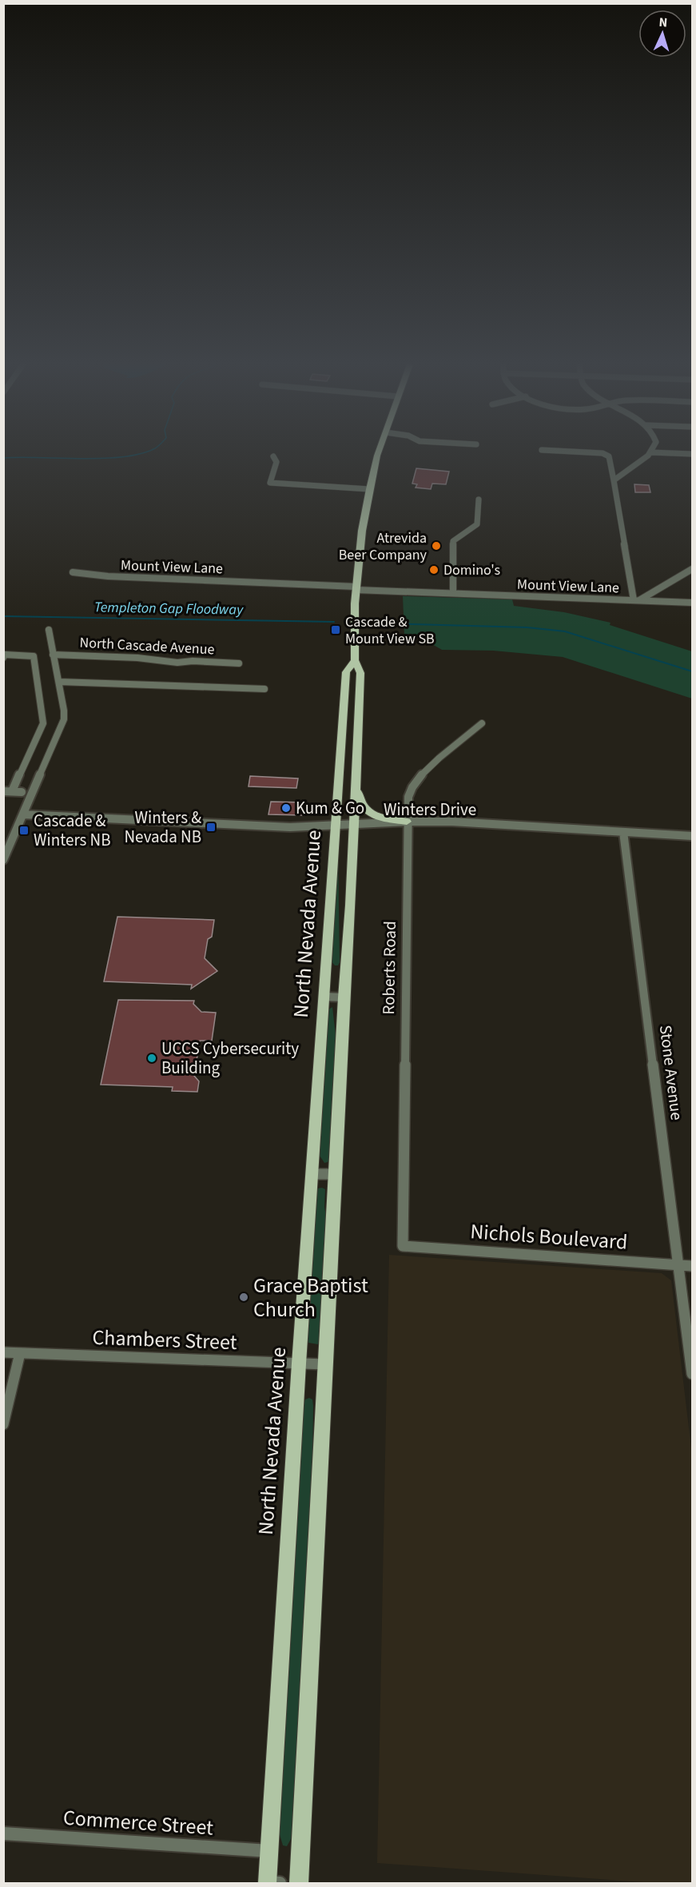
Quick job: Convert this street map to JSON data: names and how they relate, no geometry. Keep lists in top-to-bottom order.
{
  "streets": {
    "main road": ["North Nevada Avenue"],
    "street": [
      "Mount View Lane",
      "North Cascade Avenue",
      "Winters Drive",
      "Roberts Road",
      "Stone Avenue",
      "Nichols Boulevard",
      "Chambers Street",
      "Commerce Street"
    ]
  },
  "crossings": [
    ["Mount View Lane", "North Nevada Avenue"],
    ["Winters Drive", "North Nevada Avenue"],
    ["Winters Drive", "Roberts Road"],
    ["Winters Drive", "Stone Avenue"],
    ["North Nevada Avenue", "Chambers Street"],
    ["North Nevada Avenue", "Commerce Street"],
    ["Roberts Road", "Nichols Boulevard"],
    ["Stone Avenue", "Nichols Boulevard"]
  ],
  "water": ["Templeton Gap Floodway"],
  "places": {
    "other": [
      "Atrevida Beer Company",
      "Domino's",
      "Kum & Go",
      "UCCS Cybersecurity Building",
      "Grace Baptist Church"
    ],
    "transit": ["Cascade & Mount View SB", "Winters & Nevada NB", "Cascade & Winters NB"]
  },
  "north": "top"
}
